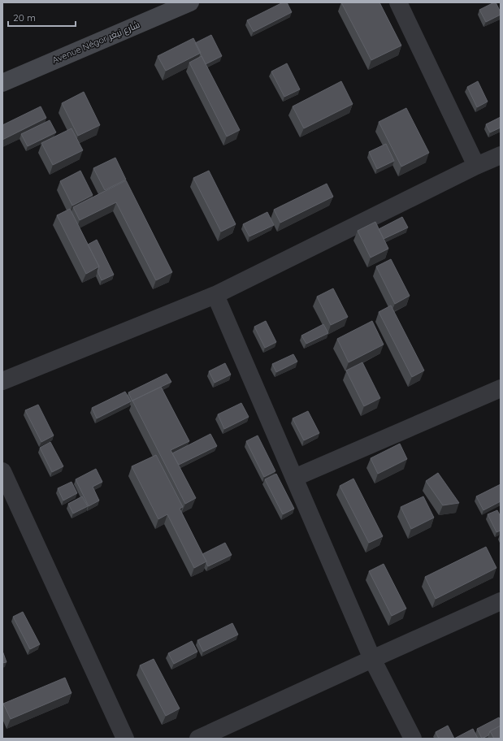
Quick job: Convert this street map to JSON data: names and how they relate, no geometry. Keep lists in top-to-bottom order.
{
  "streets": {
    "main road": ["Avenue Négor شارع نيغر"]
  },
  "scale_bar": "20 m"
}
